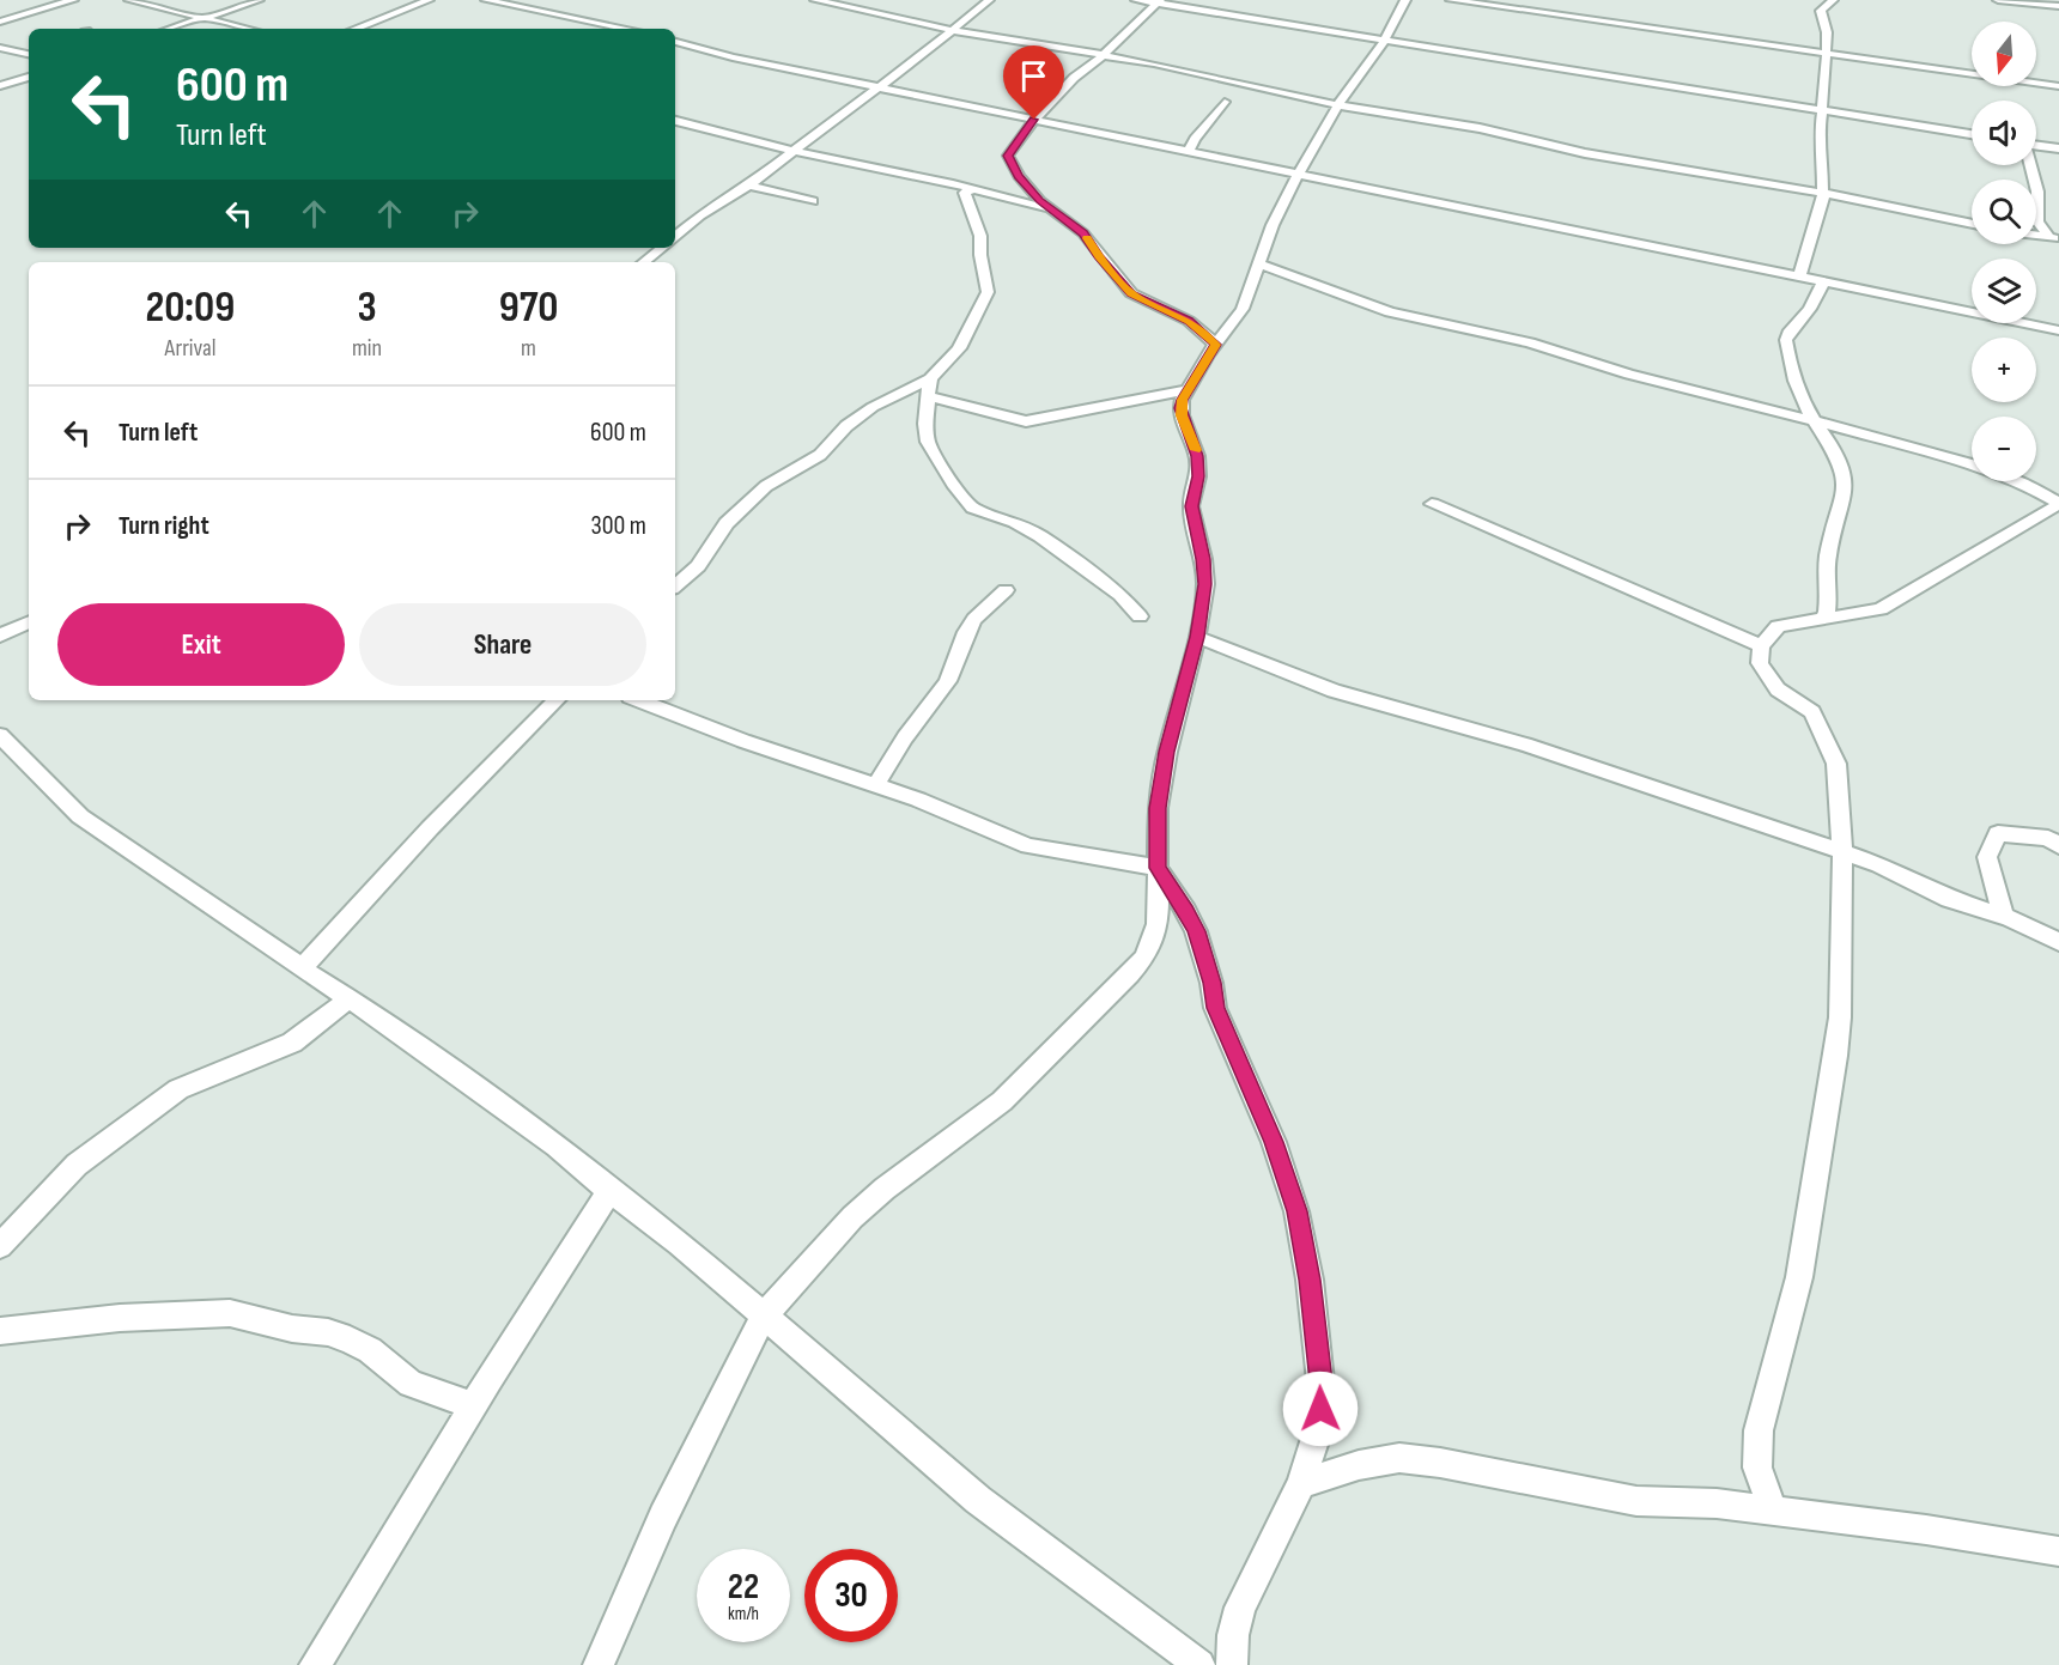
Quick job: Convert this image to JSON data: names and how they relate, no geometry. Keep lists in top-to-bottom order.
{
  "north": "bottom",
  "page": {
    "map_buttons": ["+", "−"],
    "turn": ["600 m", "Turn left"],
    "eta": [
      "20:09",
      "Arrival",
      "3",
      "min",
      "970",
      "m"
    ],
    "list": [
      {
        "name": "Turn left",
        "value": "600 m"
      },
      {
        "name": "Turn right",
        "value": "300 m"
      }
    ],
    "buttons": ["Exit", "Share"],
    "speed": "22 km/h",
    "limit": "30"
  }
}
